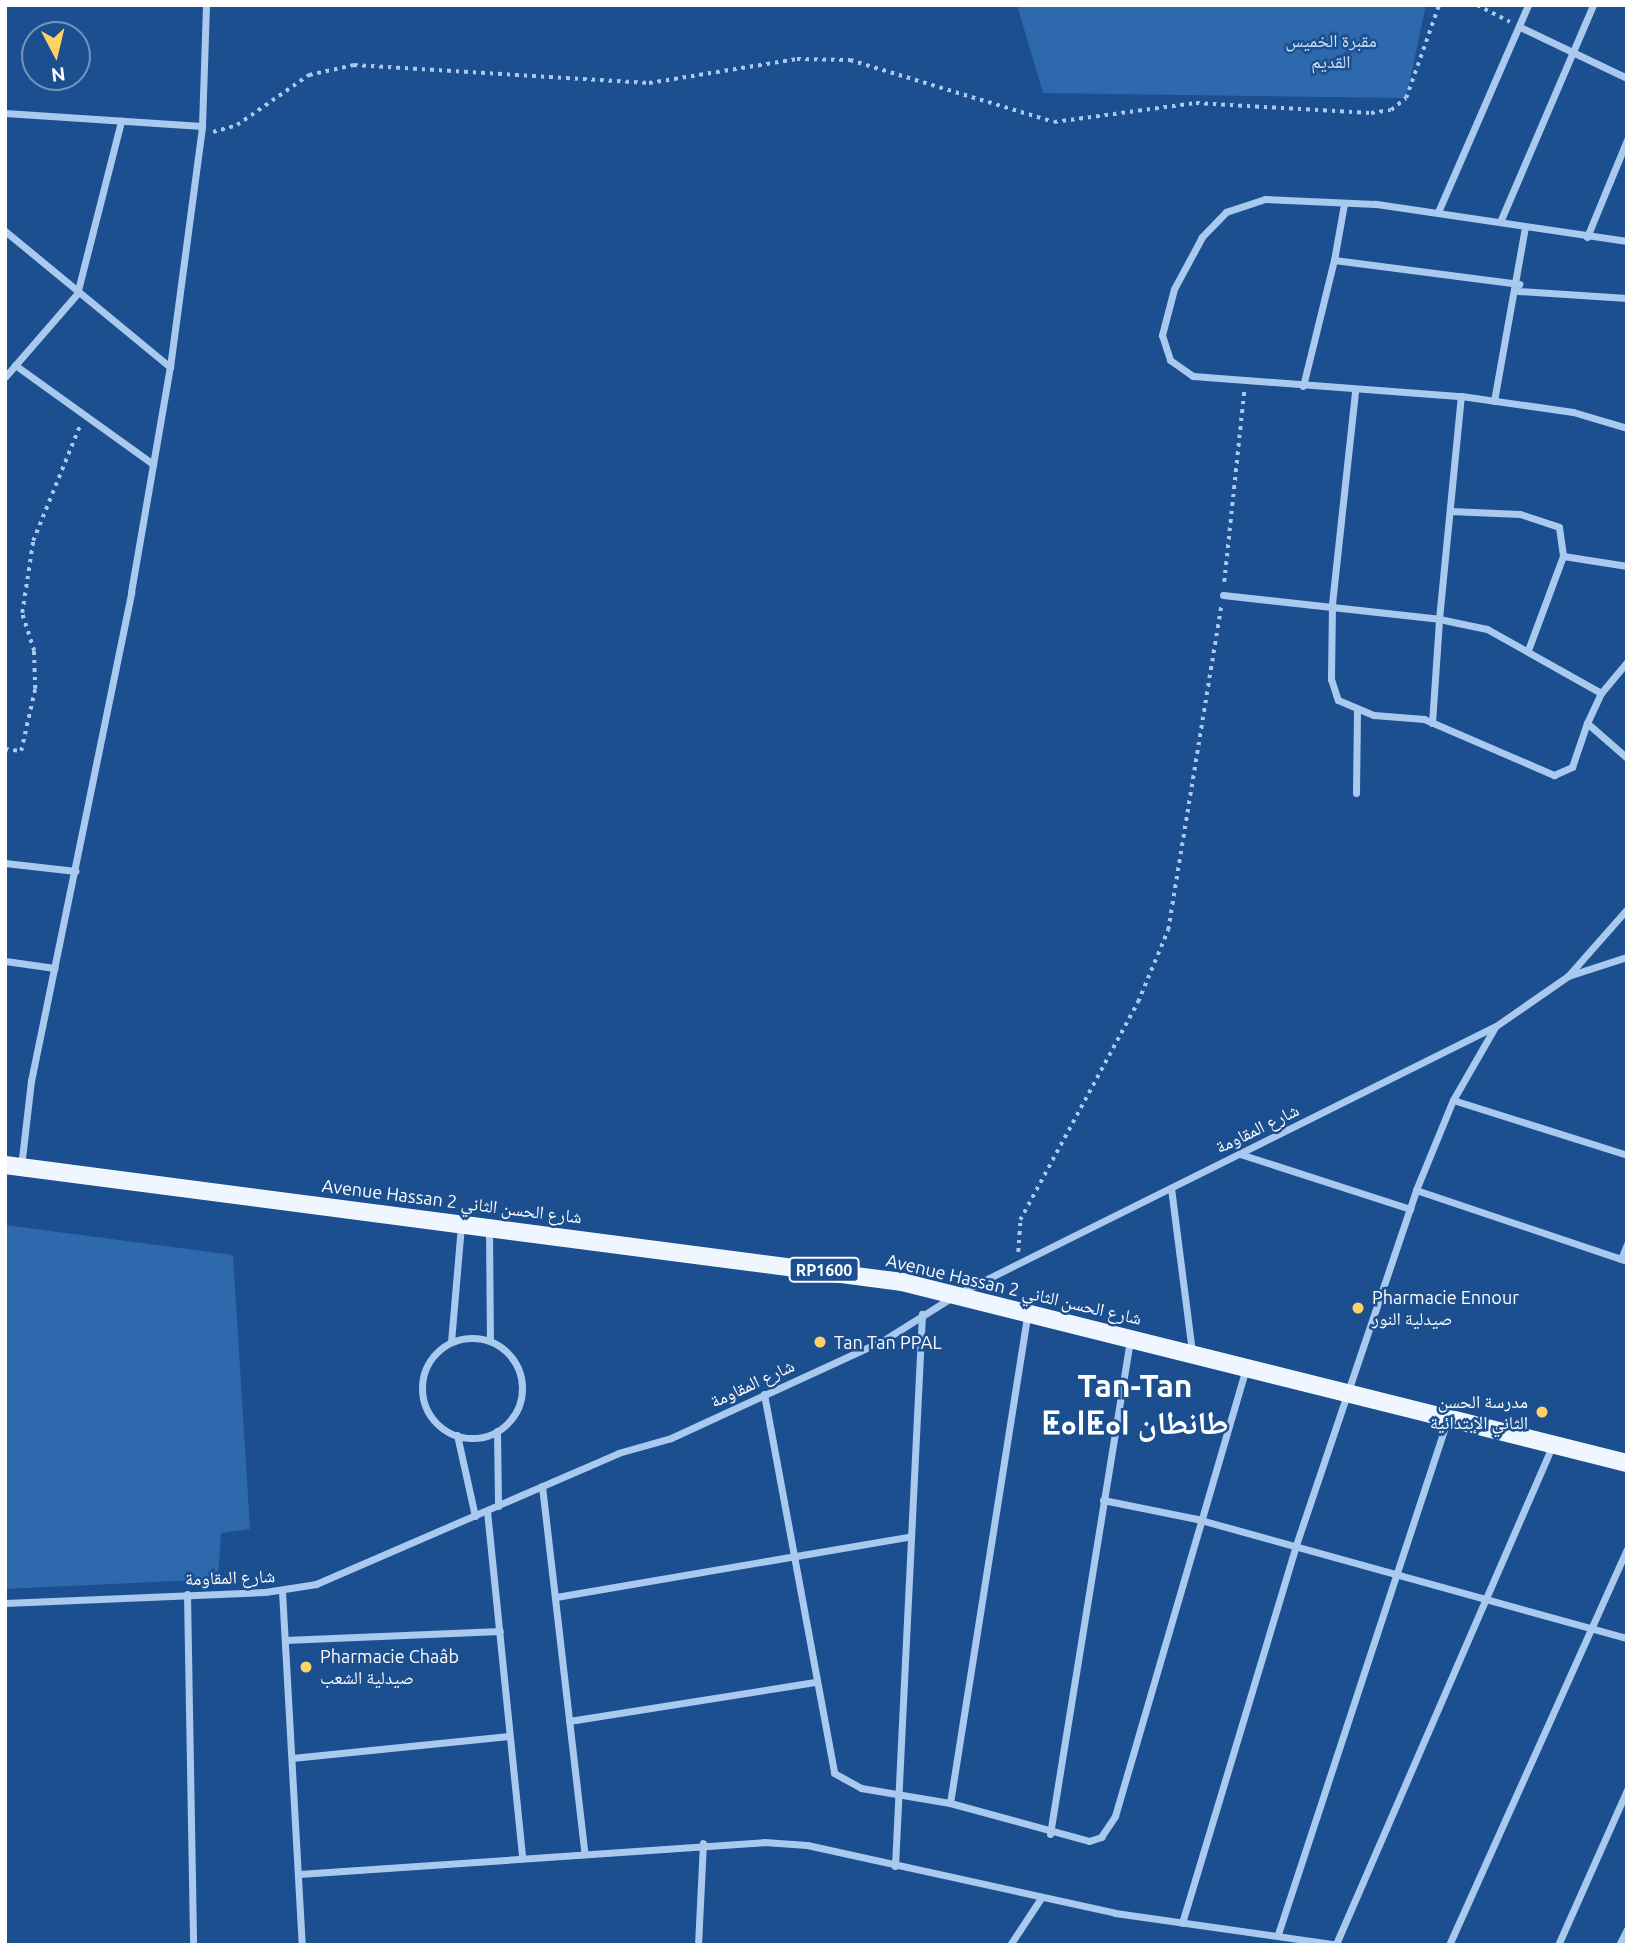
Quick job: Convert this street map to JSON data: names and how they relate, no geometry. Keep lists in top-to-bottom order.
{
  "streets": {
    "main road": ["Avenue Hassan 2 شارع الحسن الثاني", "RP1600"],
    "street": ["شارع المقاومة"]
  },
  "crossings": [
    ["شارع المقاومة", "Avenue Hassan 2 شارع الحسن الثاني"]
  ],
  "districts": ["Tan-Tan ⵟⴰⵏⵟⴰⵏ طانطان"],
  "parks": ["مقبرة الخميس القديم"],
  "places": [
    "Pharmacie Ennour صيدلية النور",
    "Tan Tan PPAL",
    "مدرسة الحسن الثاني الإبتدائية",
    "Pharmacie Chaâb صيدلية الشعب"
  ],
  "north": "bottom"
}
